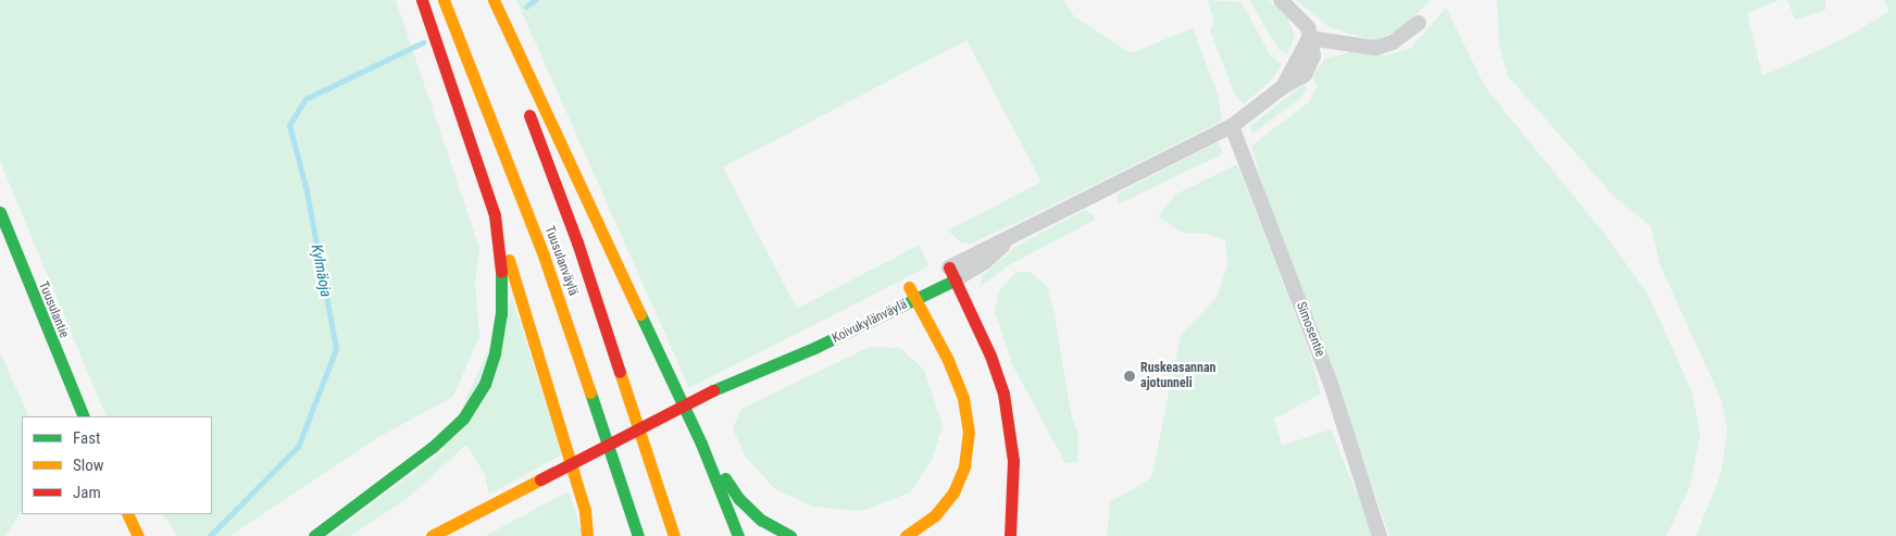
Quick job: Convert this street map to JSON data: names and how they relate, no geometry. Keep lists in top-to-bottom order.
{
  "streets": {
    "main road": ["Tuusulanväylä", "Tuusulantie", "Koivukylänväylä"],
    "street": ["Simosentie"]
  },
  "crossings": [
    ["Koivukylänväylä", "Simosentie"]
  ],
  "water": ["Kylmäoja"],
  "places": ["Ruskeasannan ajotunneli"],
  "legend": ["Fast", "Slow", "Jam"]
}
